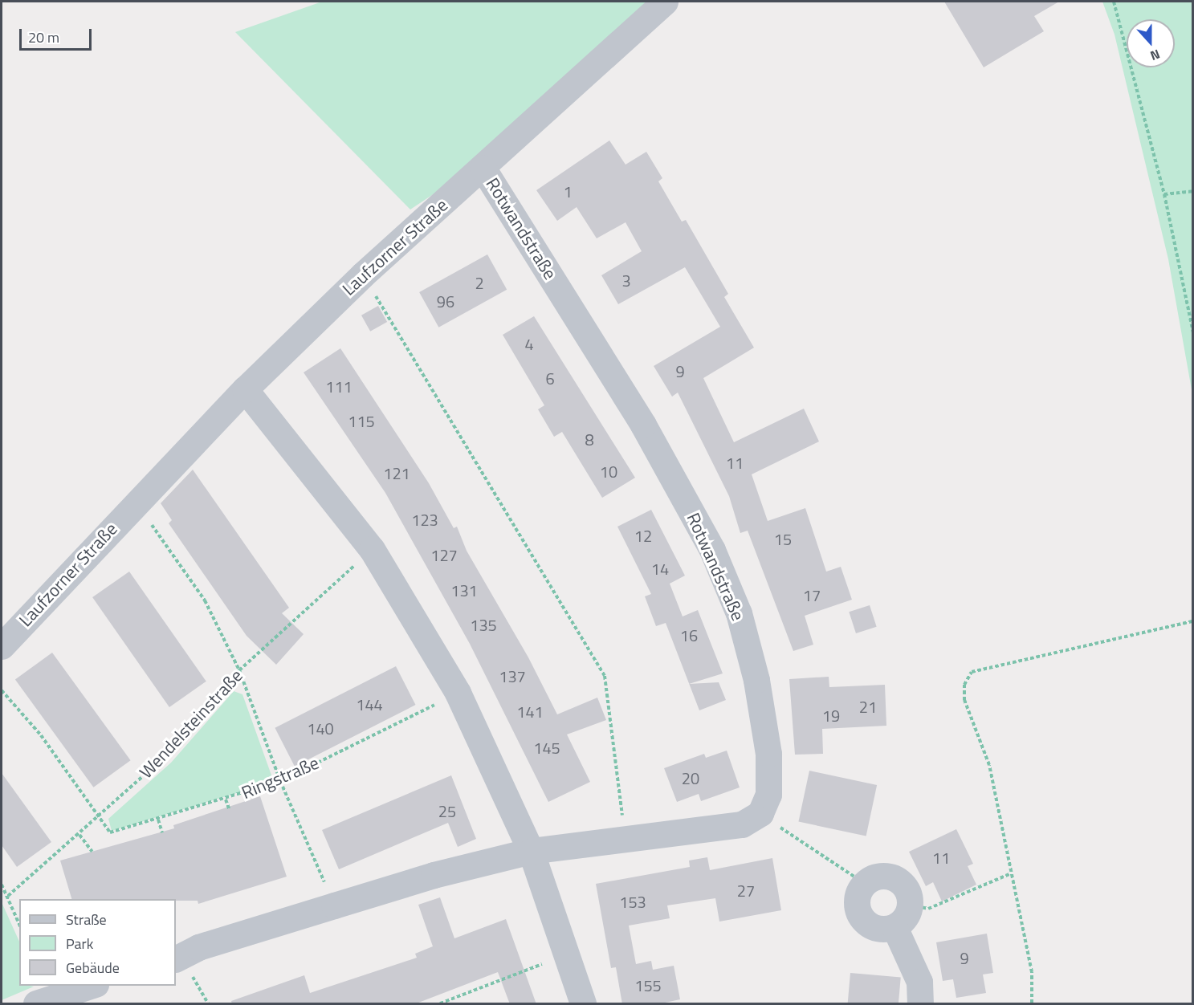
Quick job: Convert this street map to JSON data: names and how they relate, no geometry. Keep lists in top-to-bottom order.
{
  "streets": {
    "street": ["Rotwandstraße", "Laufzorner Straße"],
    "path": ["Wendelsteinstraße", "Ringstraße"]
  },
  "crossings": [
    ["Rotwandstraße", "Laufzorner Straße"],
    ["Wendelsteinstraße", "Ringstraße"]
  ],
  "house_numbers": [
    "1",
    "3",
    "2",
    "96",
    "4",
    "9",
    "6",
    "111",
    "115",
    "8",
    "11",
    "10",
    "121",
    "123",
    "12",
    "15",
    "127",
    "14",
    "131",
    "17",
    "135",
    "16",
    "137",
    "144",
    "21",
    "141",
    "19",
    "140",
    "145",
    "20",
    "25",
    "11",
    "27",
    "153",
    "9",
    "155"
  ],
  "legend": ["Straße", "Park", "Gebäude"],
  "scale_bar": "20 m",
  "north": "bottom"
}
